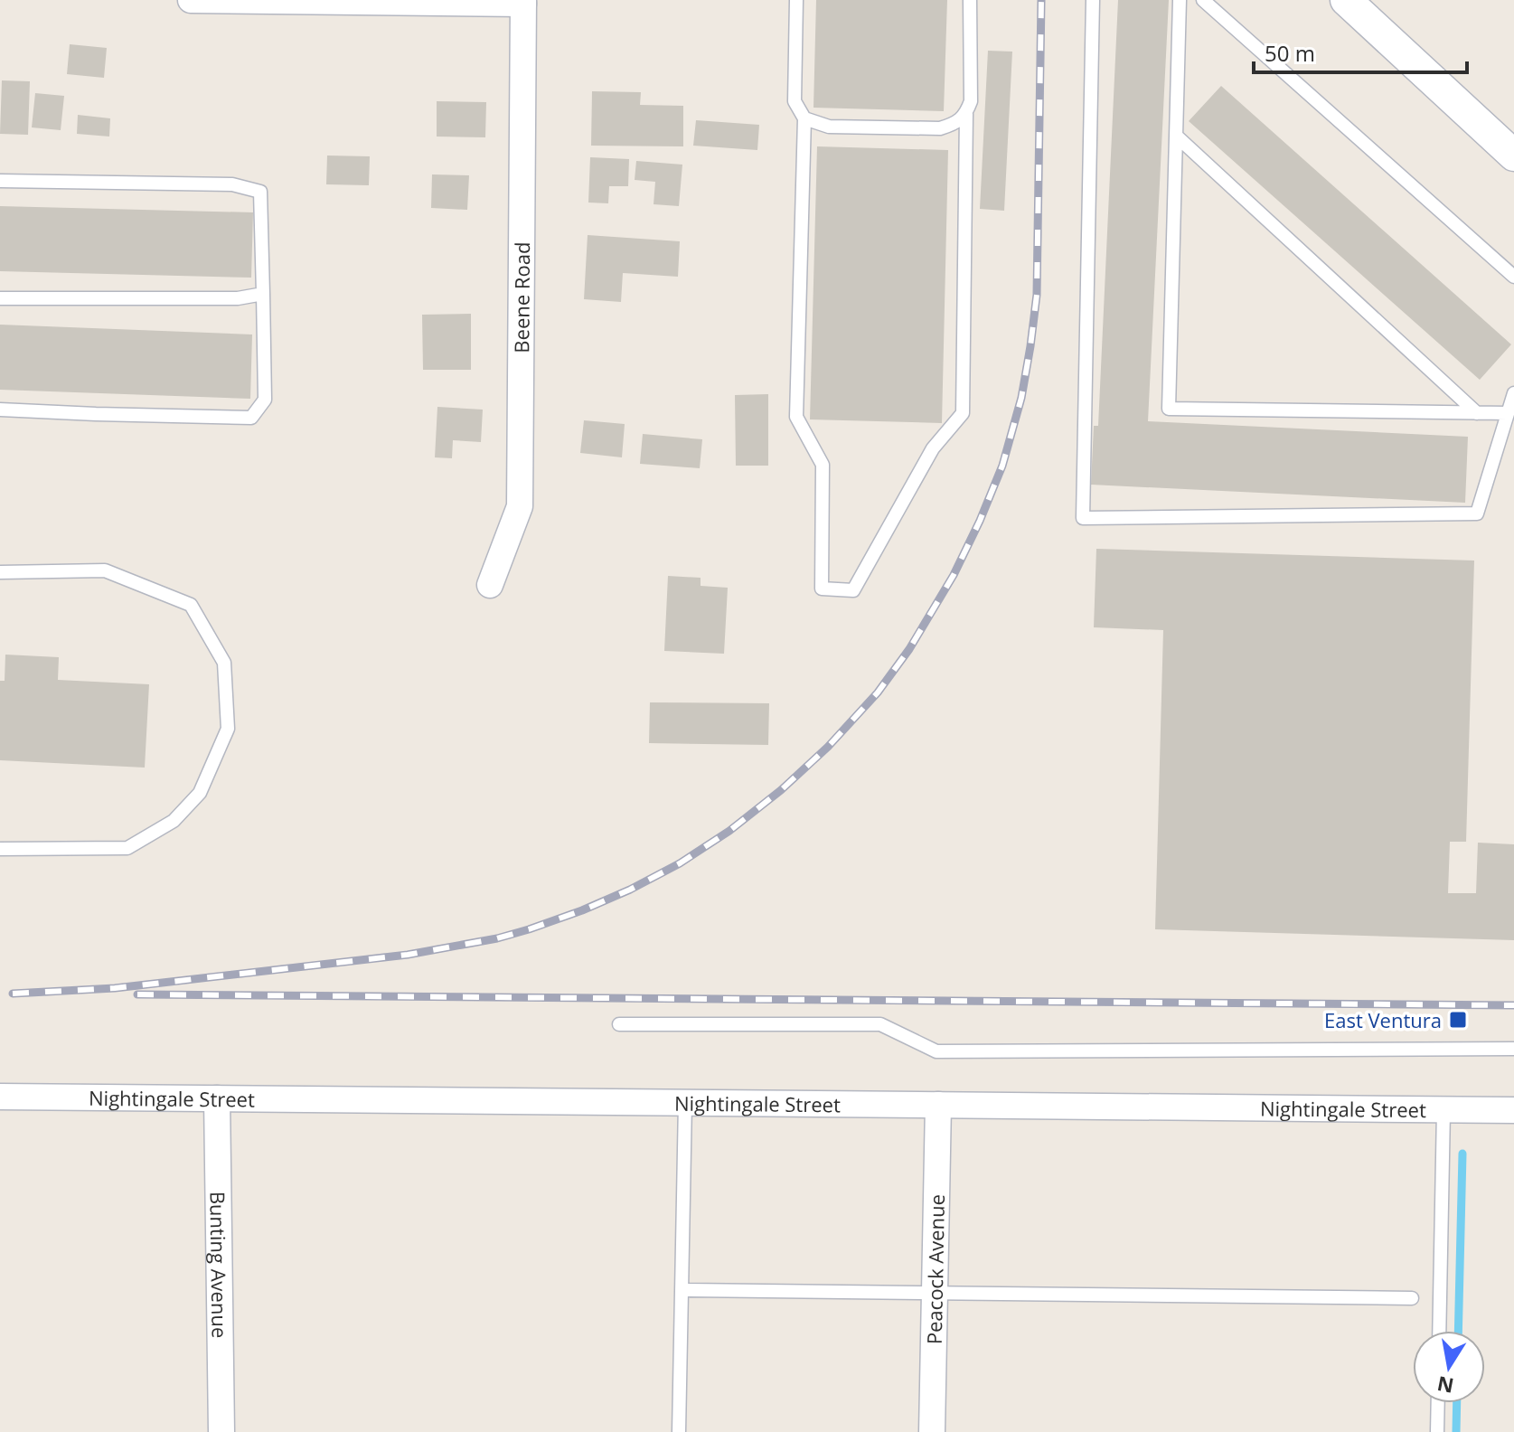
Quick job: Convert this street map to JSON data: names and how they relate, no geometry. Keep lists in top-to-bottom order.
{
  "streets": {
    "street": [
      "Beene Road",
      "Nightingale Street",
      "Bunting Avenue",
      "Peacock Avenue"
    ]
  },
  "crossings": [
    ["Nightingale Street", "Bunting Avenue"],
    ["Nightingale Street", "Peacock Avenue"]
  ],
  "places": {
    "transit": ["East Ventura"]
  },
  "scale_bar": "50 m",
  "north": "bottom"
}
